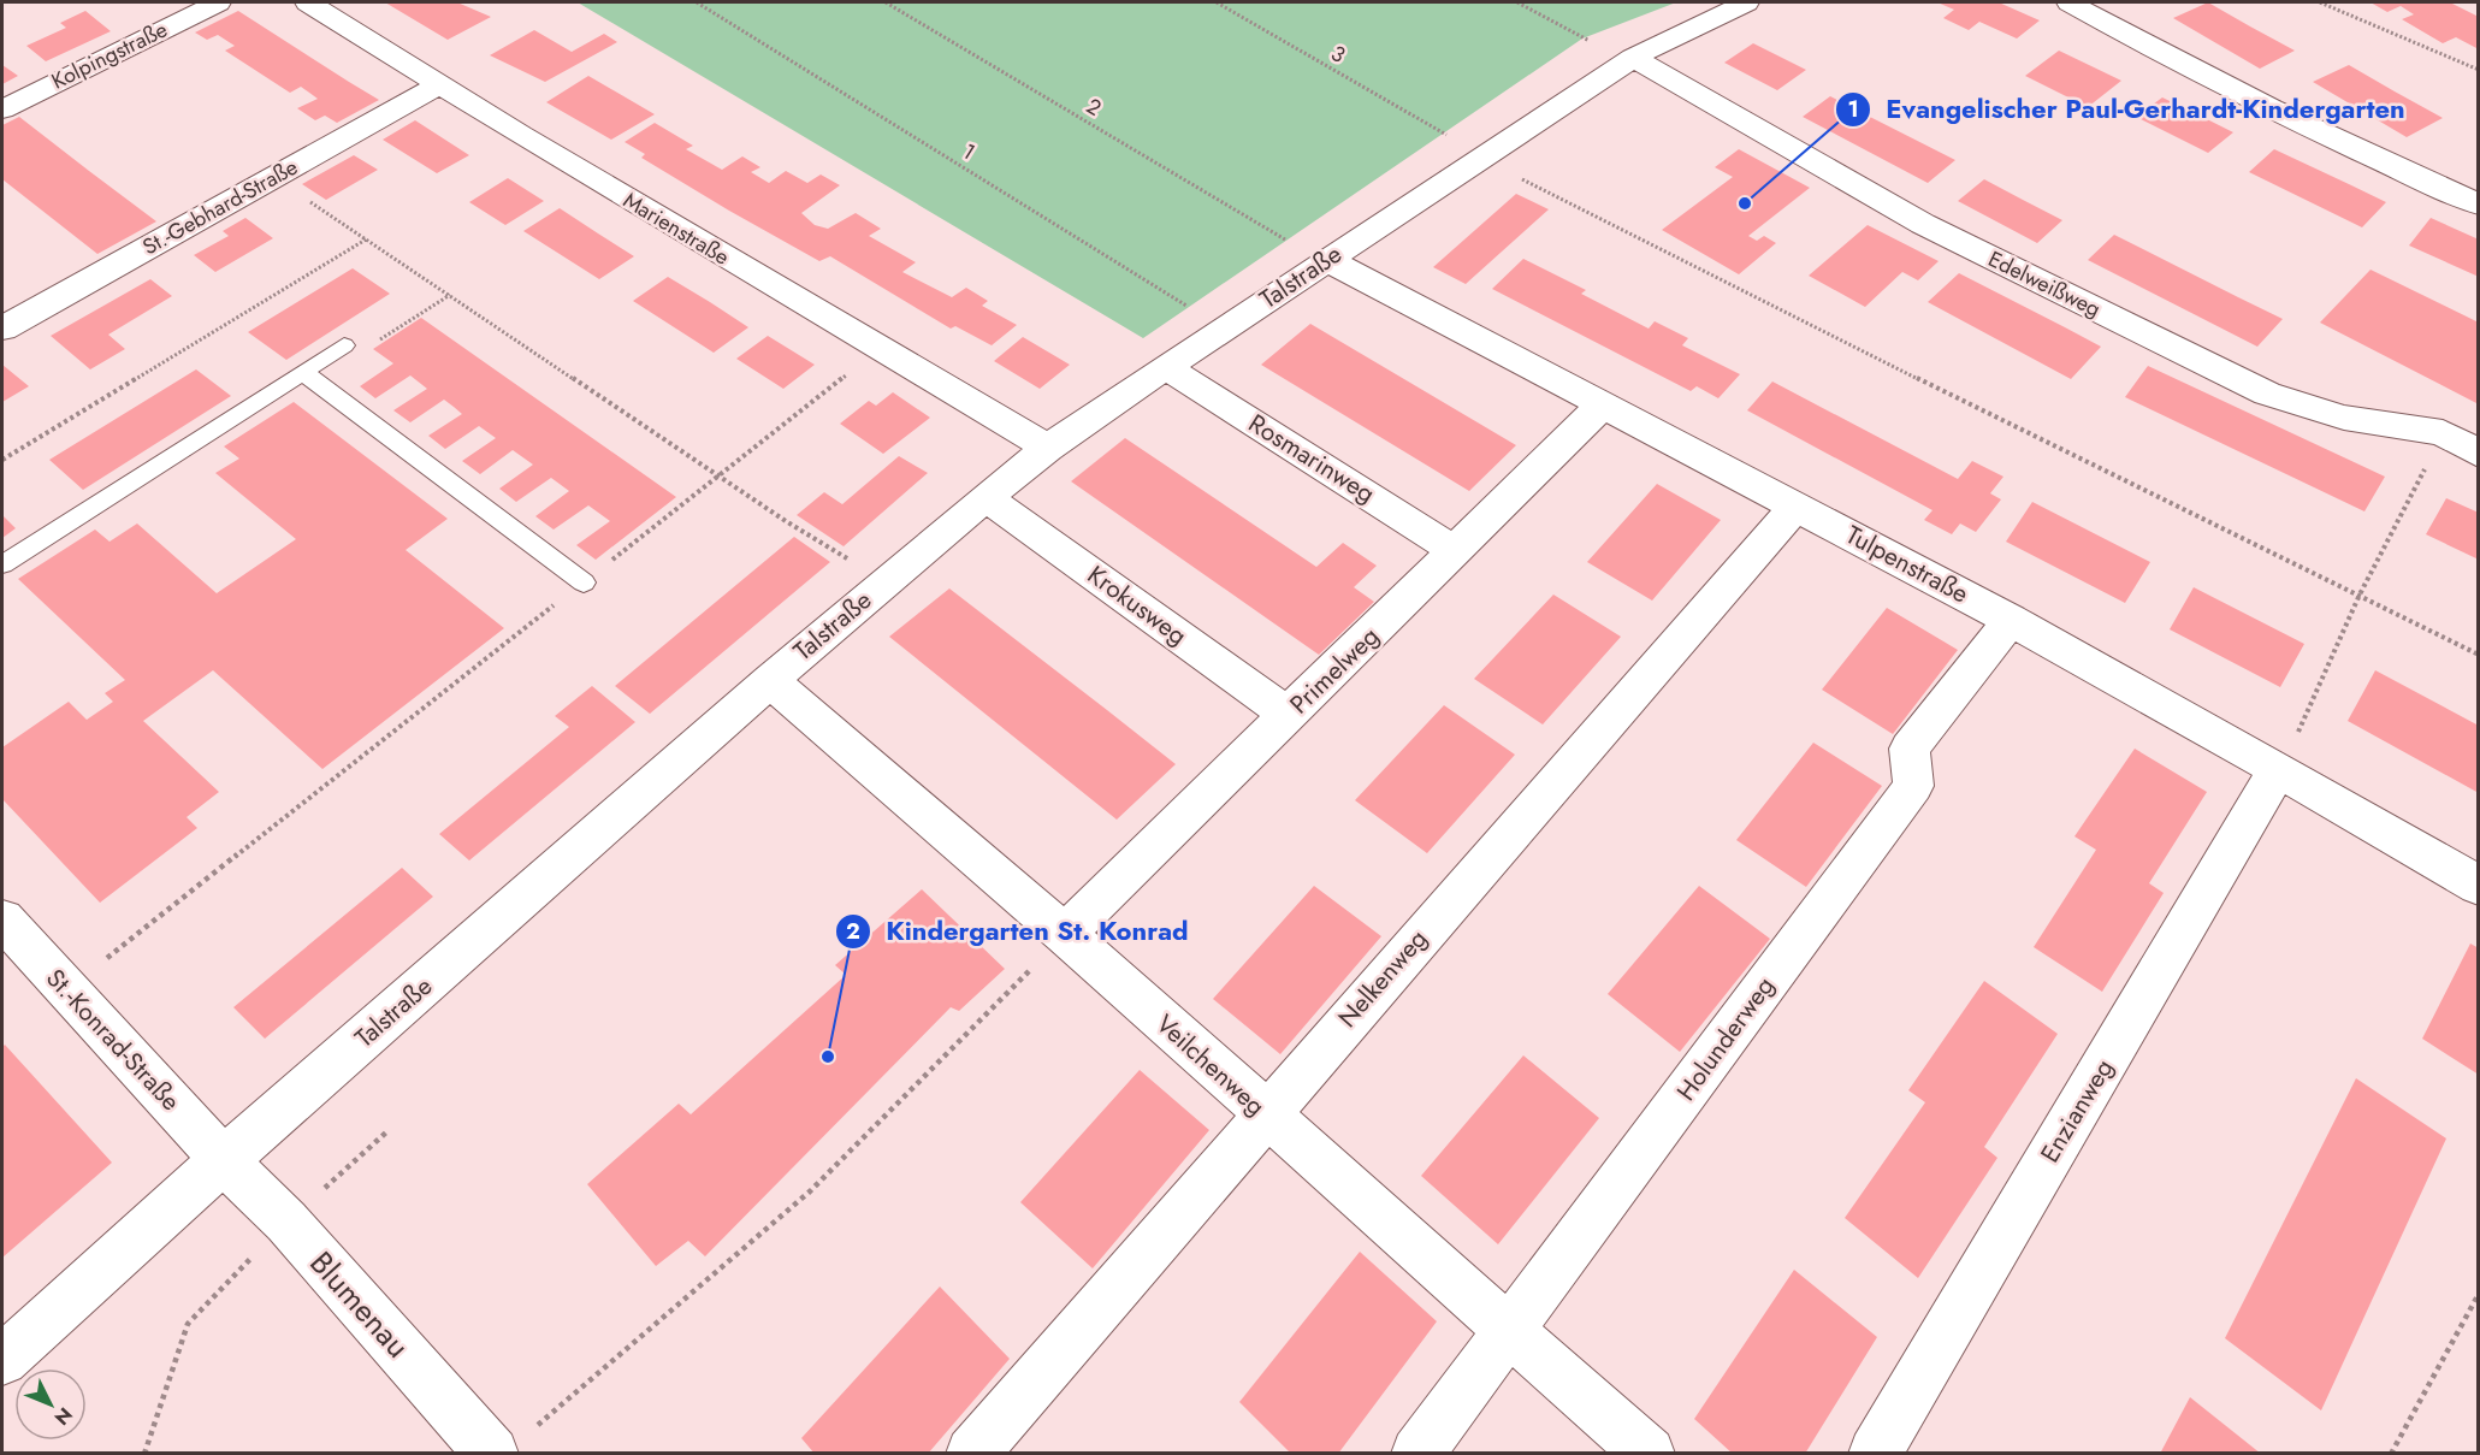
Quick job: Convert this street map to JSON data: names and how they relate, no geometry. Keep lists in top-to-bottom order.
{
  "streets": {
    "street": [
      "Kolpingstraße",
      "St.-Gebhard-Straße",
      "Marienstraße",
      "Talstraße",
      "Edelweißweg",
      "Rosmarinweg",
      "Tulpenstraße",
      "Krokusweg",
      "Primelweg",
      "Nelkenweg",
      "Holunderweg",
      "St.-Konrad-Straße",
      "Veilchenweg",
      "Enzianweg",
      "Blumenau"
    ],
    "path": ["3", "2", "1"]
  },
  "crossings": [
    ["1", "Talstraße"],
    ["St.-Gebhard-Straße", "Marienstraße"],
    ["Marienstraße", "Talstraße"],
    ["Talstraße", "Edelweißweg"],
    ["Talstraße", "Rosmarinweg"],
    ["Talstraße", "Tulpenstraße"],
    ["Talstraße", "Krokusweg"],
    ["Talstraße", "St.-Konrad-Straße"],
    ["Talstraße", "Veilchenweg"],
    ["Talstraße", "Blumenau"],
    ["Rosmarinweg", "Primelweg"],
    ["Tulpenstraße", "Primelweg"],
    ["Tulpenstraße", "Nelkenweg"],
    ["Tulpenstraße", "Holunderweg"],
    ["Tulpenstraße", "Enzianweg"],
    ["Krokusweg", "Primelweg"],
    ["Primelweg", "Veilchenweg"],
    ["Nelkenweg", "Veilchenweg"],
    ["Holunderweg", "Veilchenweg"],
    ["St.-Konrad-Straße", "Blumenau"]
  ],
  "places": ["Evangelischer Paul-Gerhardt-Kindergarten", "Kindergarten St. Konrad"],
  "north": "bottom right"
}
